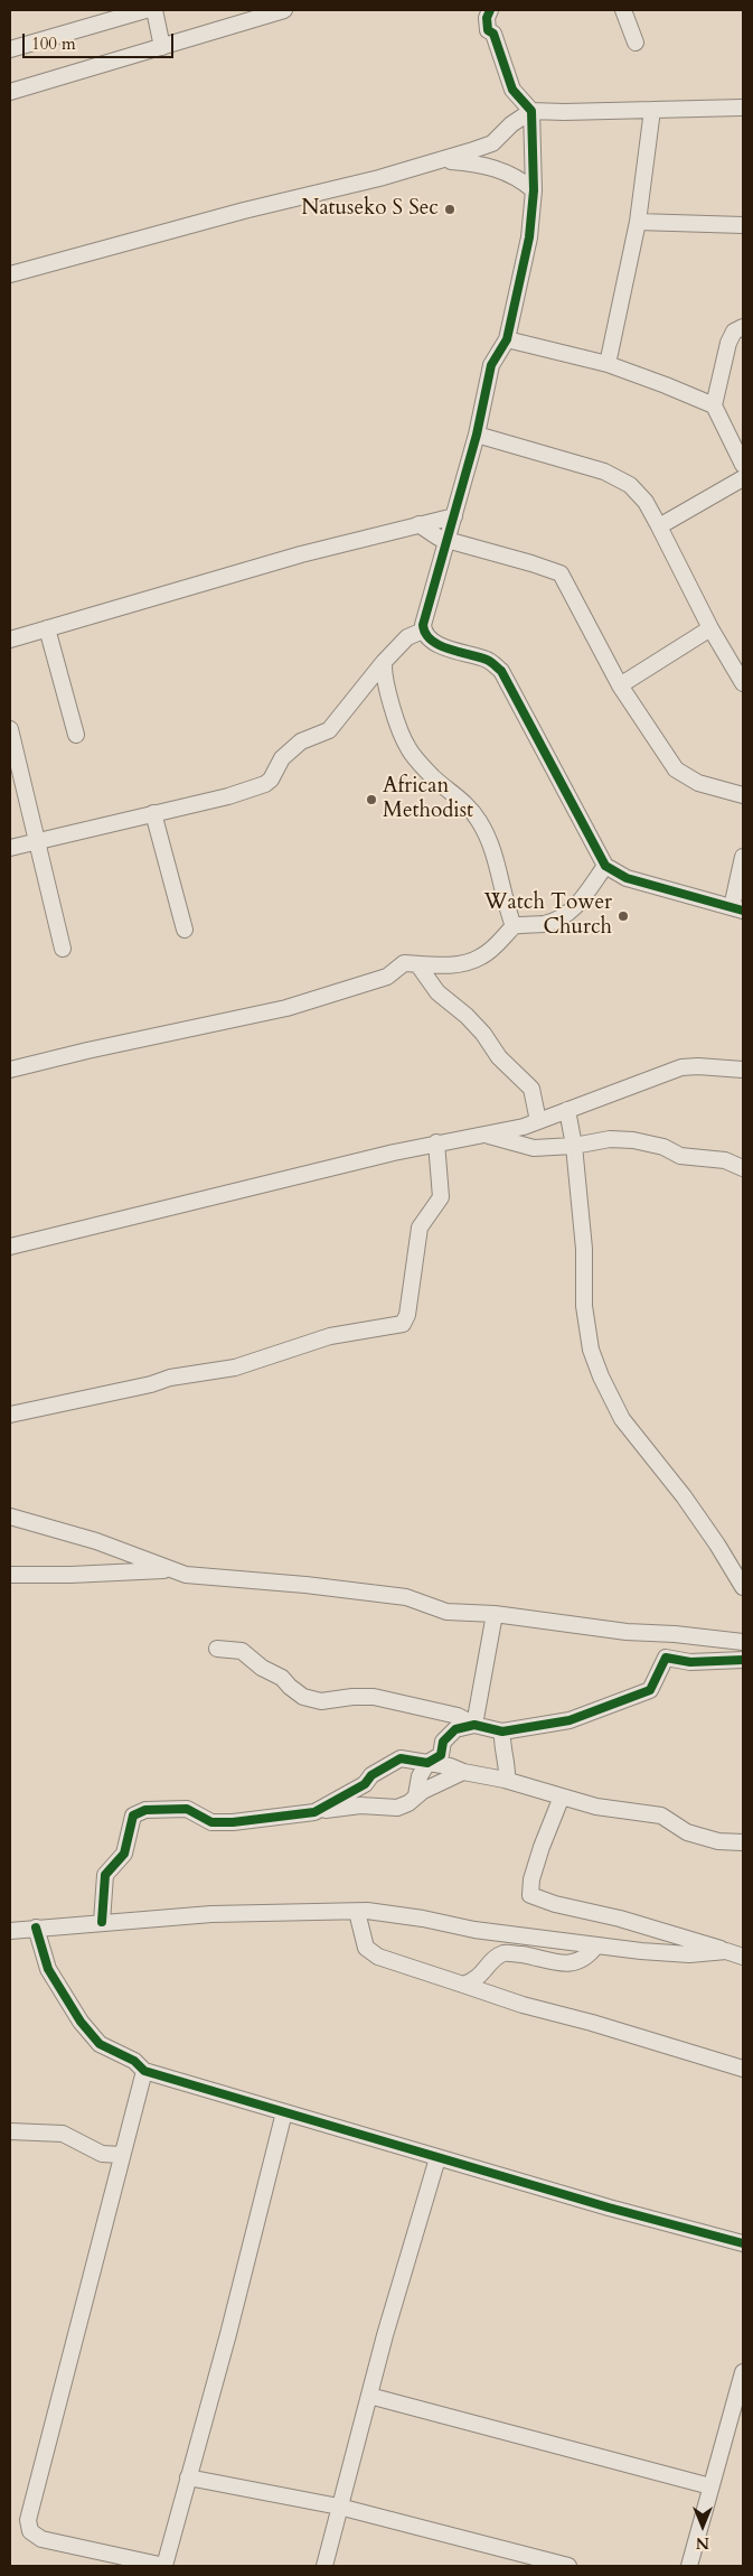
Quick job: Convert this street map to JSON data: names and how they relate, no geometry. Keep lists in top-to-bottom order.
{
  "places": ["Natuseko S Sec", "African Methodist", "Watch Tower Church"],
  "scale_bar": "100 m",
  "north": "bottom"
}
